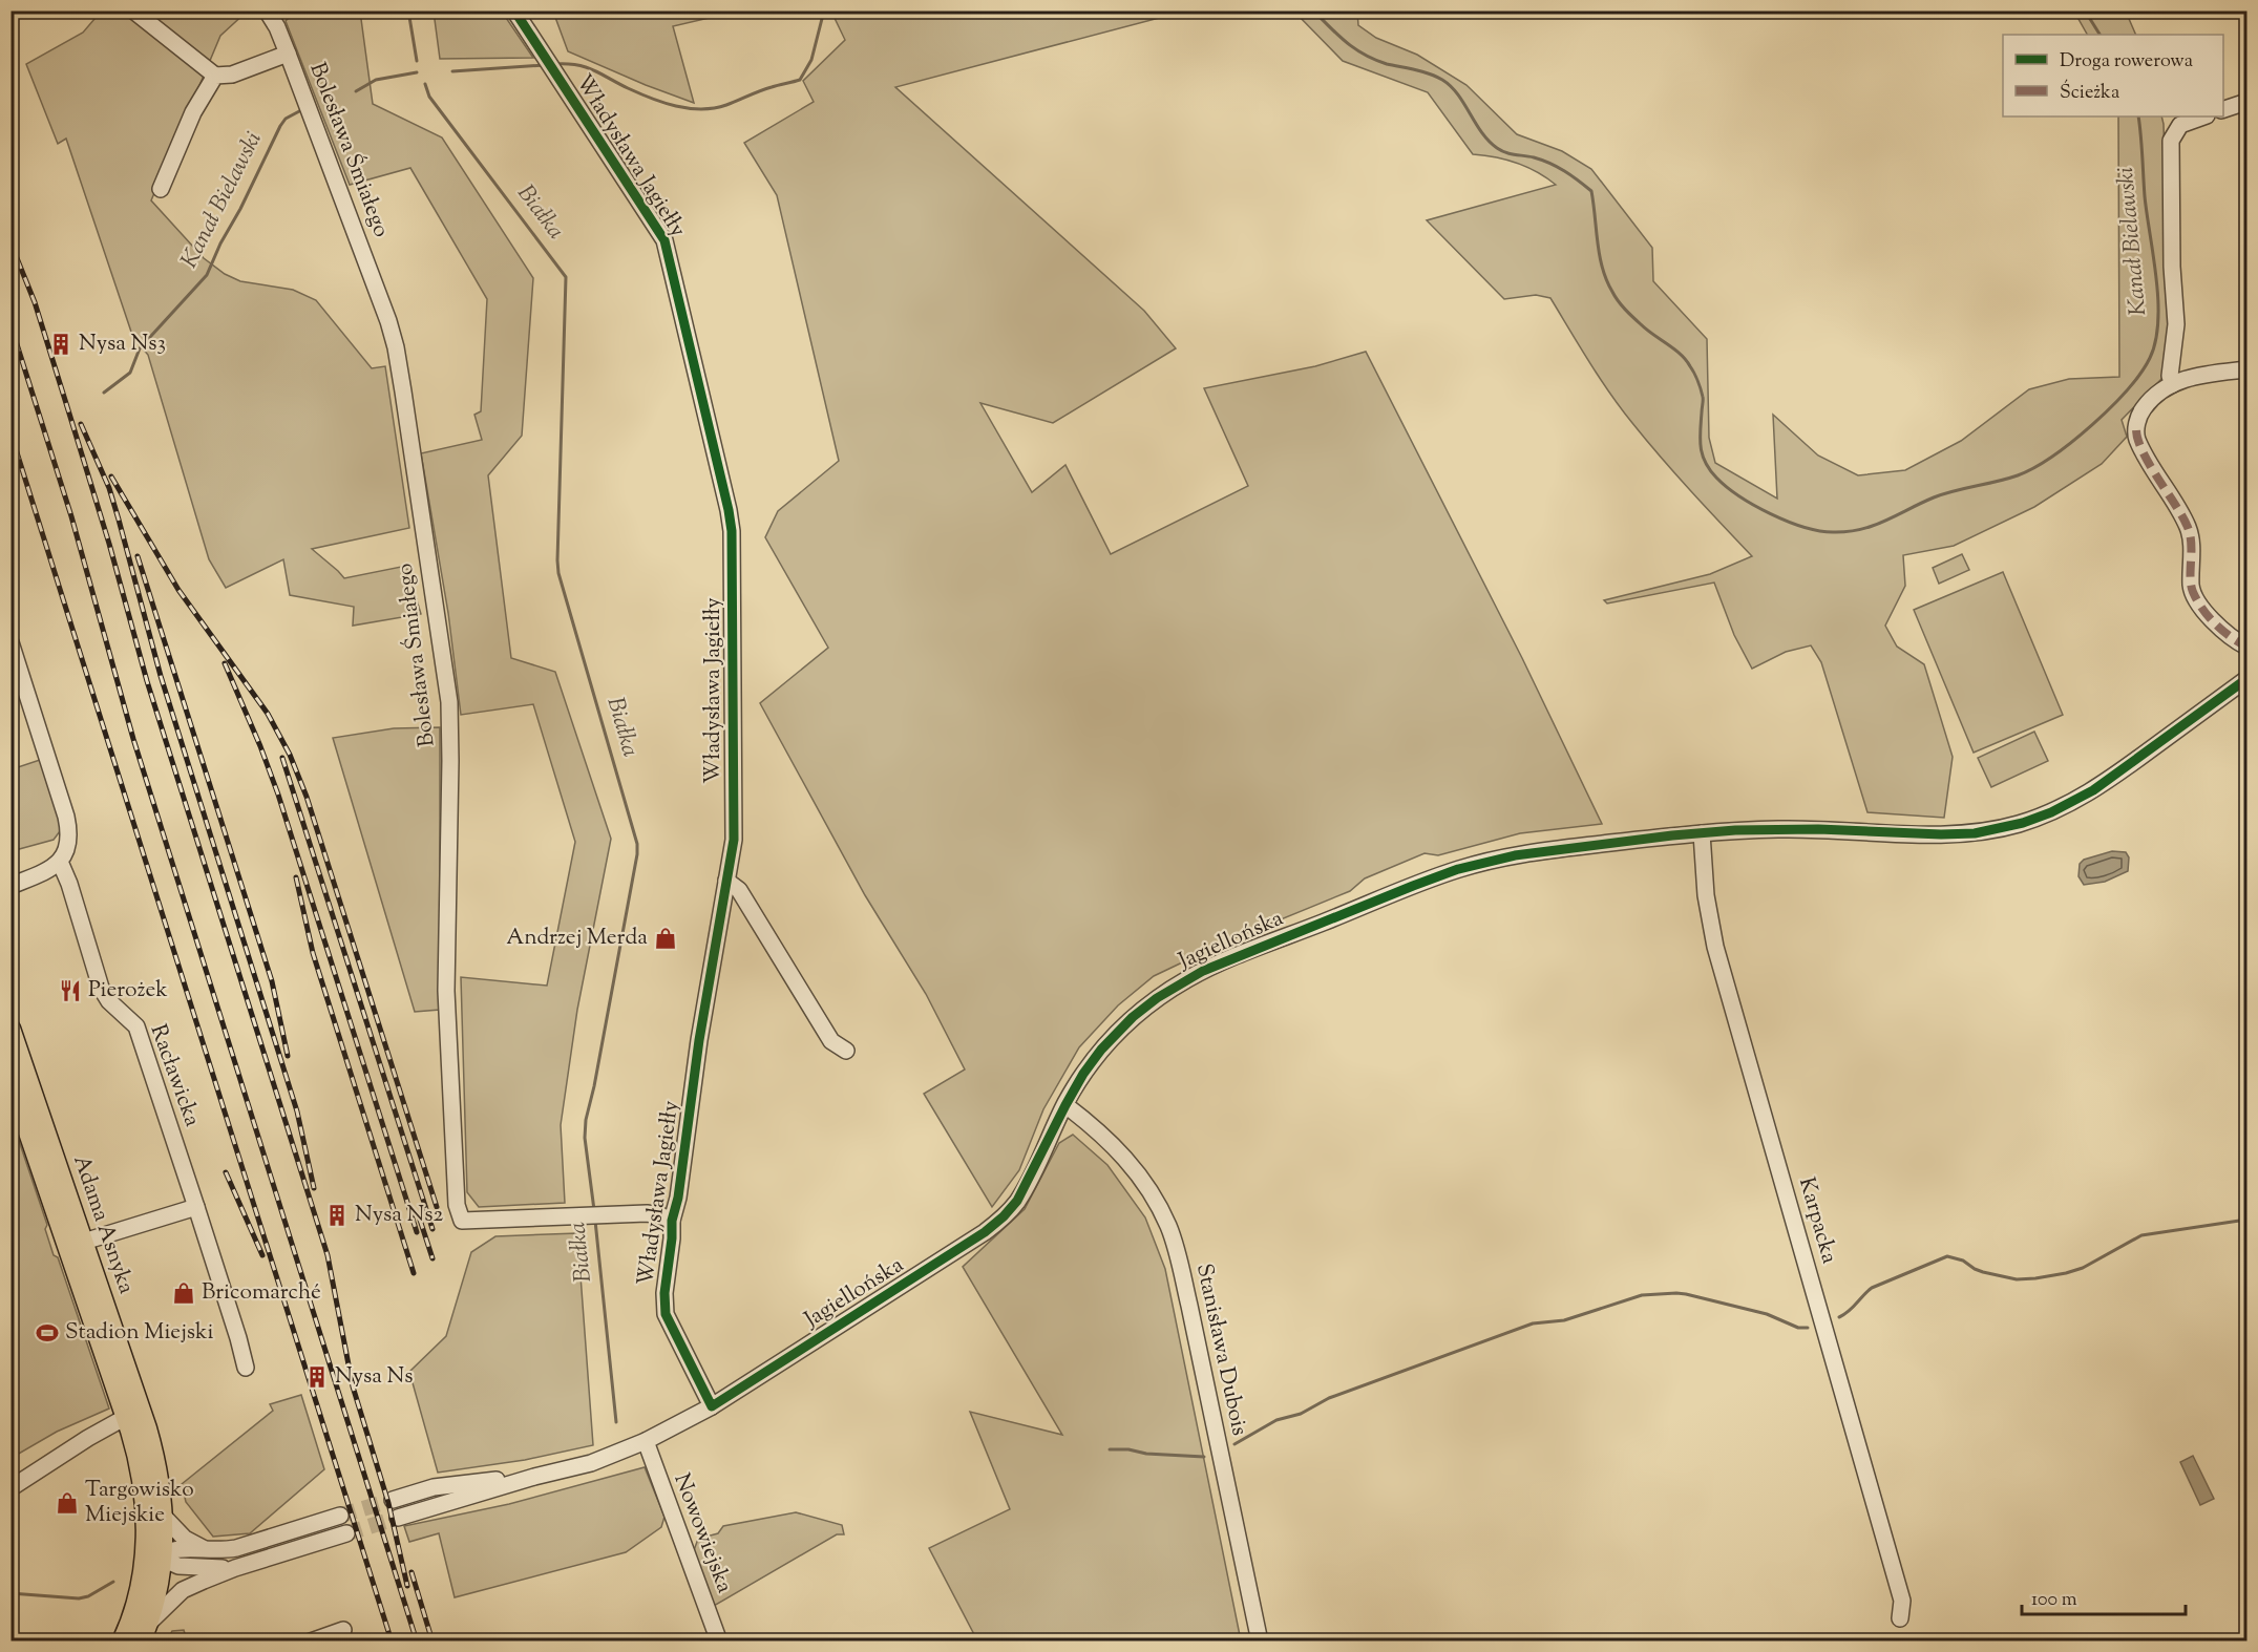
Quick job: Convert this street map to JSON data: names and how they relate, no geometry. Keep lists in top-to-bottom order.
{
  "streets": {
    "main road": ["Adama Asnyka"],
    "street": [
      "Bolesława Śmiałego",
      "Władysława Jagiełły",
      "Jagiellońska",
      "Racławicka",
      "Karpacka",
      "Stanisława Dubois",
      "Nowowiejska"
    ]
  },
  "crossings": [
    ["Bolesława Śmiałego", "Władysława Jagiełły"],
    ["Władysława Jagiełły", "Jagiellońska"],
    ["Jagiellońska", "Karpacka"],
    ["Jagiellońska", "Stanisława Dubois"],
    ["Jagiellońska", "Nowowiejska"]
  ],
  "water": ["Kanał Bielawski", "Białka"],
  "places": {
    "building": ["Nysa Ns3", "Nysa Ns2", "Nysa Ns"],
    "shop": ["Andrzej Merda", "Bricomarché", "Targowisko Miejskie"],
    "restaurant": ["Pierożek"],
    "sports": ["Stadion Miejski"]
  },
  "legend": ["Droga rowerowa", "Ścieżka"],
  "scale_bar": "100 m"
}
